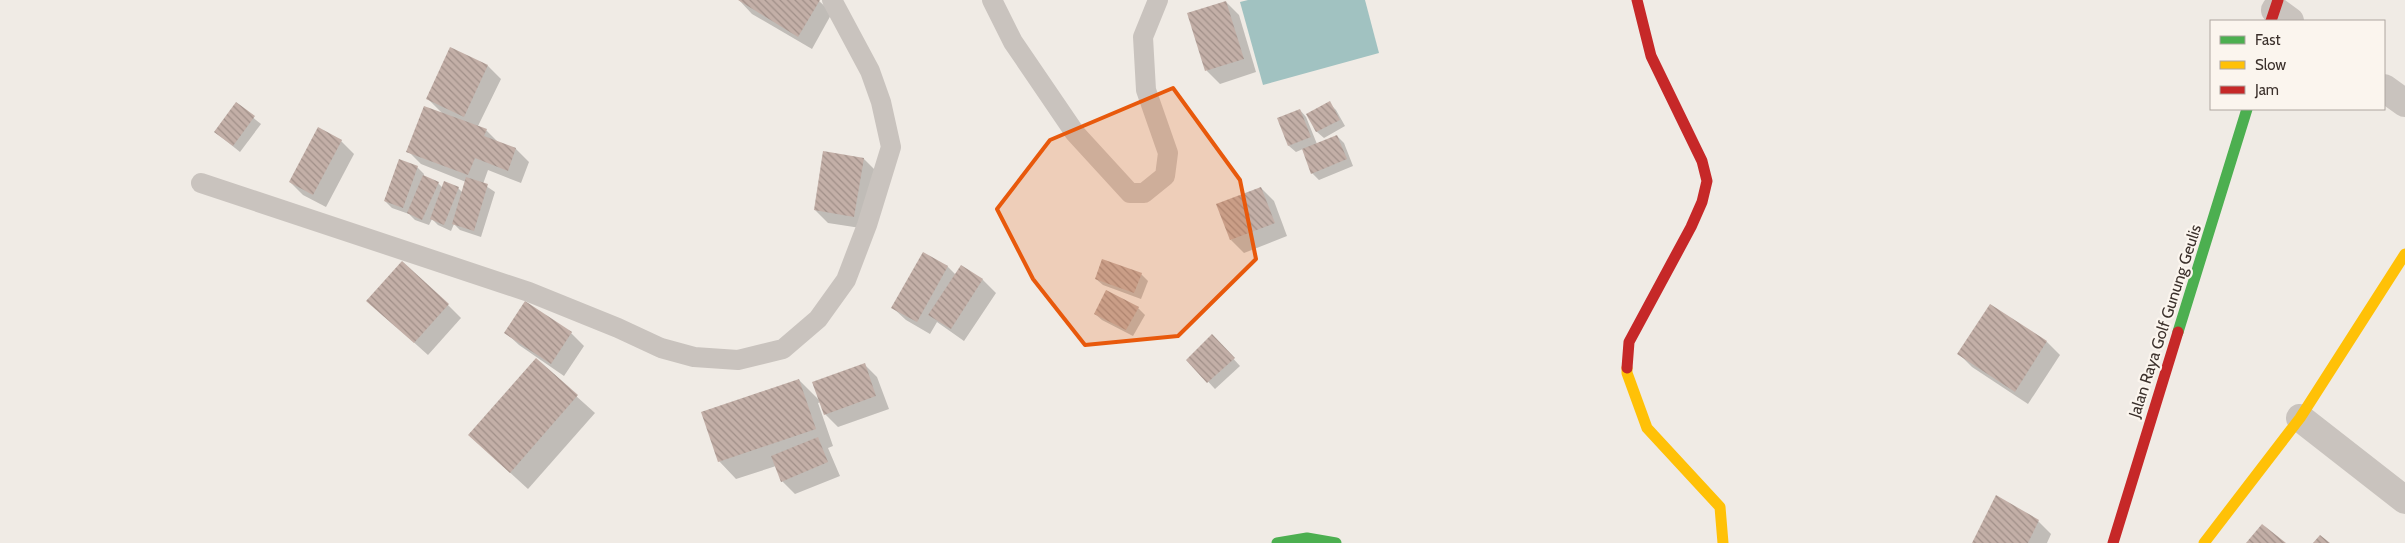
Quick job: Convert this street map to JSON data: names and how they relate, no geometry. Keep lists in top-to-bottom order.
{
  "streets": {
    "street": ["Jalan Raya Golf Gunung Geulis"]
  },
  "legend": ["Fast", "Slow", "Jam"]
}
